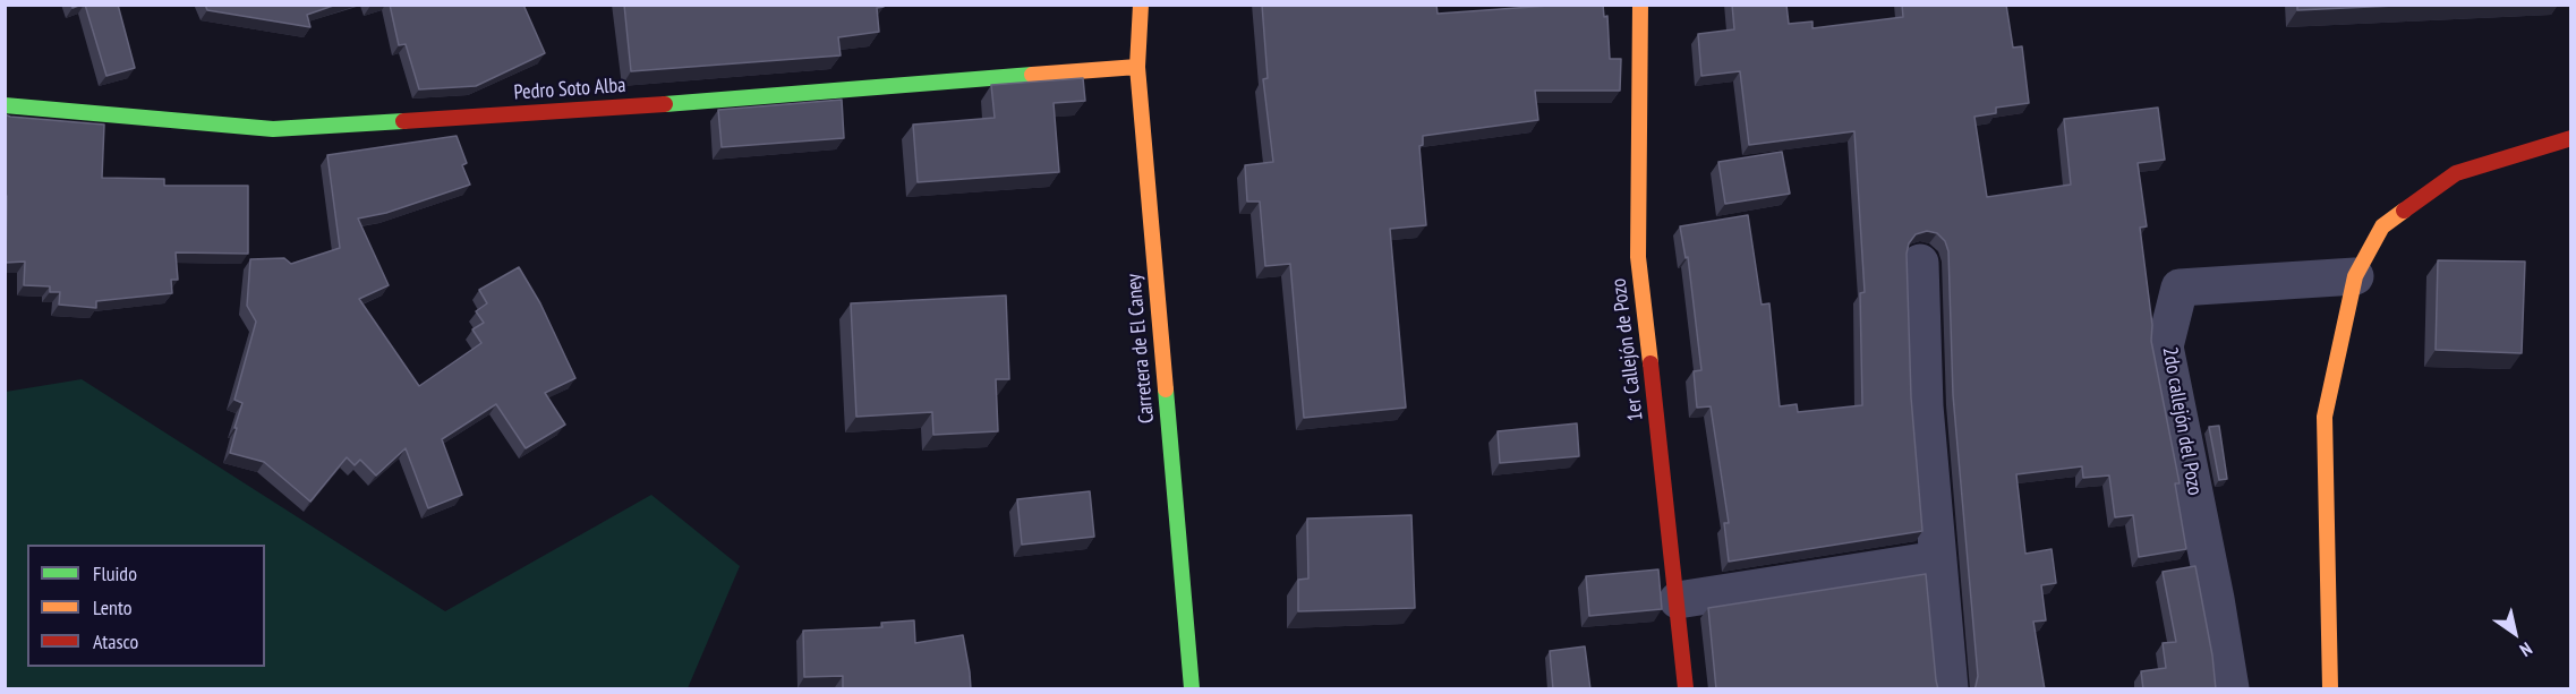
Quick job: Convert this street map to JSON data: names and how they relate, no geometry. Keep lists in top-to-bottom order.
{
  "streets": {
    "street": [
      "Pedro Soto Alba",
      "Carretera de El Caney",
      "1er Callejón de Pozo",
      "2do callejón del Pozo"
    ]
  },
  "crossings": [
    ["Pedro Soto Alba", "Carretera de El Caney"]
  ],
  "legend": ["Fluido", "Lento", "Atasco"],
  "north": "bottom right"
}
